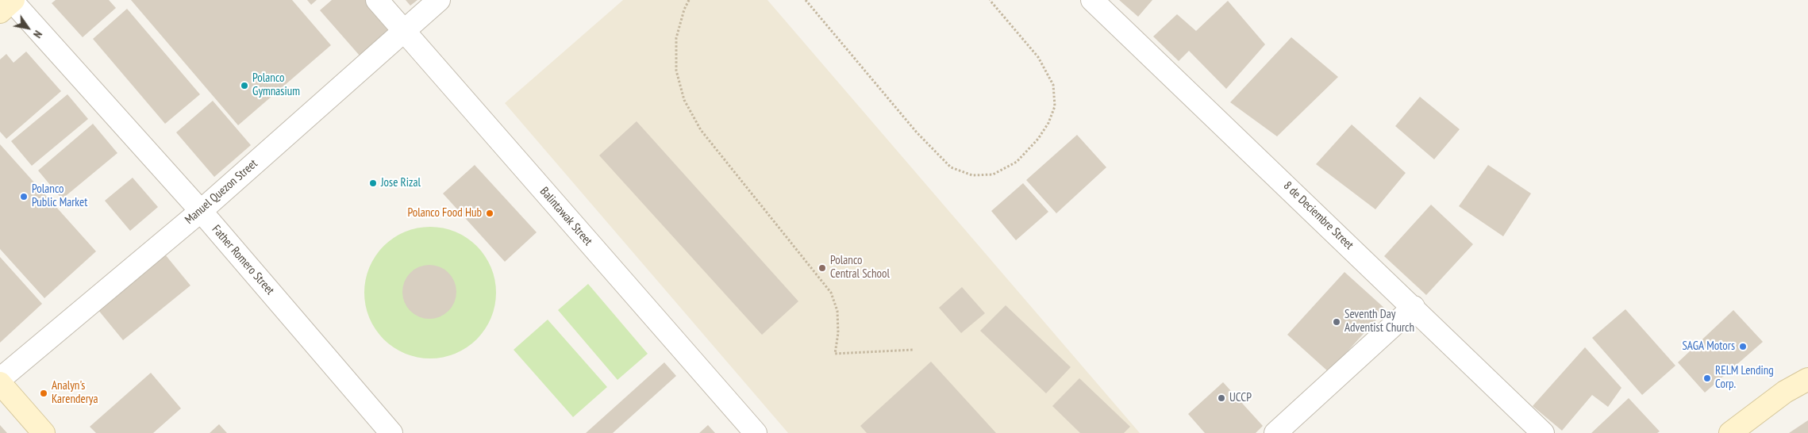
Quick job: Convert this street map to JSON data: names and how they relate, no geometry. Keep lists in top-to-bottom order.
{
  "streets": {
    "street": [
      "Manuel Quezon Street",
      "8 de Deciembre Street",
      "Balintawak Street",
      "Father Romero Street"
    ]
  },
  "crossings": [
    ["Manuel Quezon Street", "Balintawak Street"],
    ["Manuel Quezon Street", "Father Romero Street"]
  ],
  "places": [
    "Polanco Gymnasium",
    "Jose Rizal",
    "Polanco Public Market",
    "Polanco Food Hub",
    "Polanco Central School",
    "Seventh Day Adventist Church",
    "SAGA Motors",
    "RELM Lending Corp.",
    "Analyn's Karenderya",
    "UCCP"
  ],
  "north": "bottom right"
}
